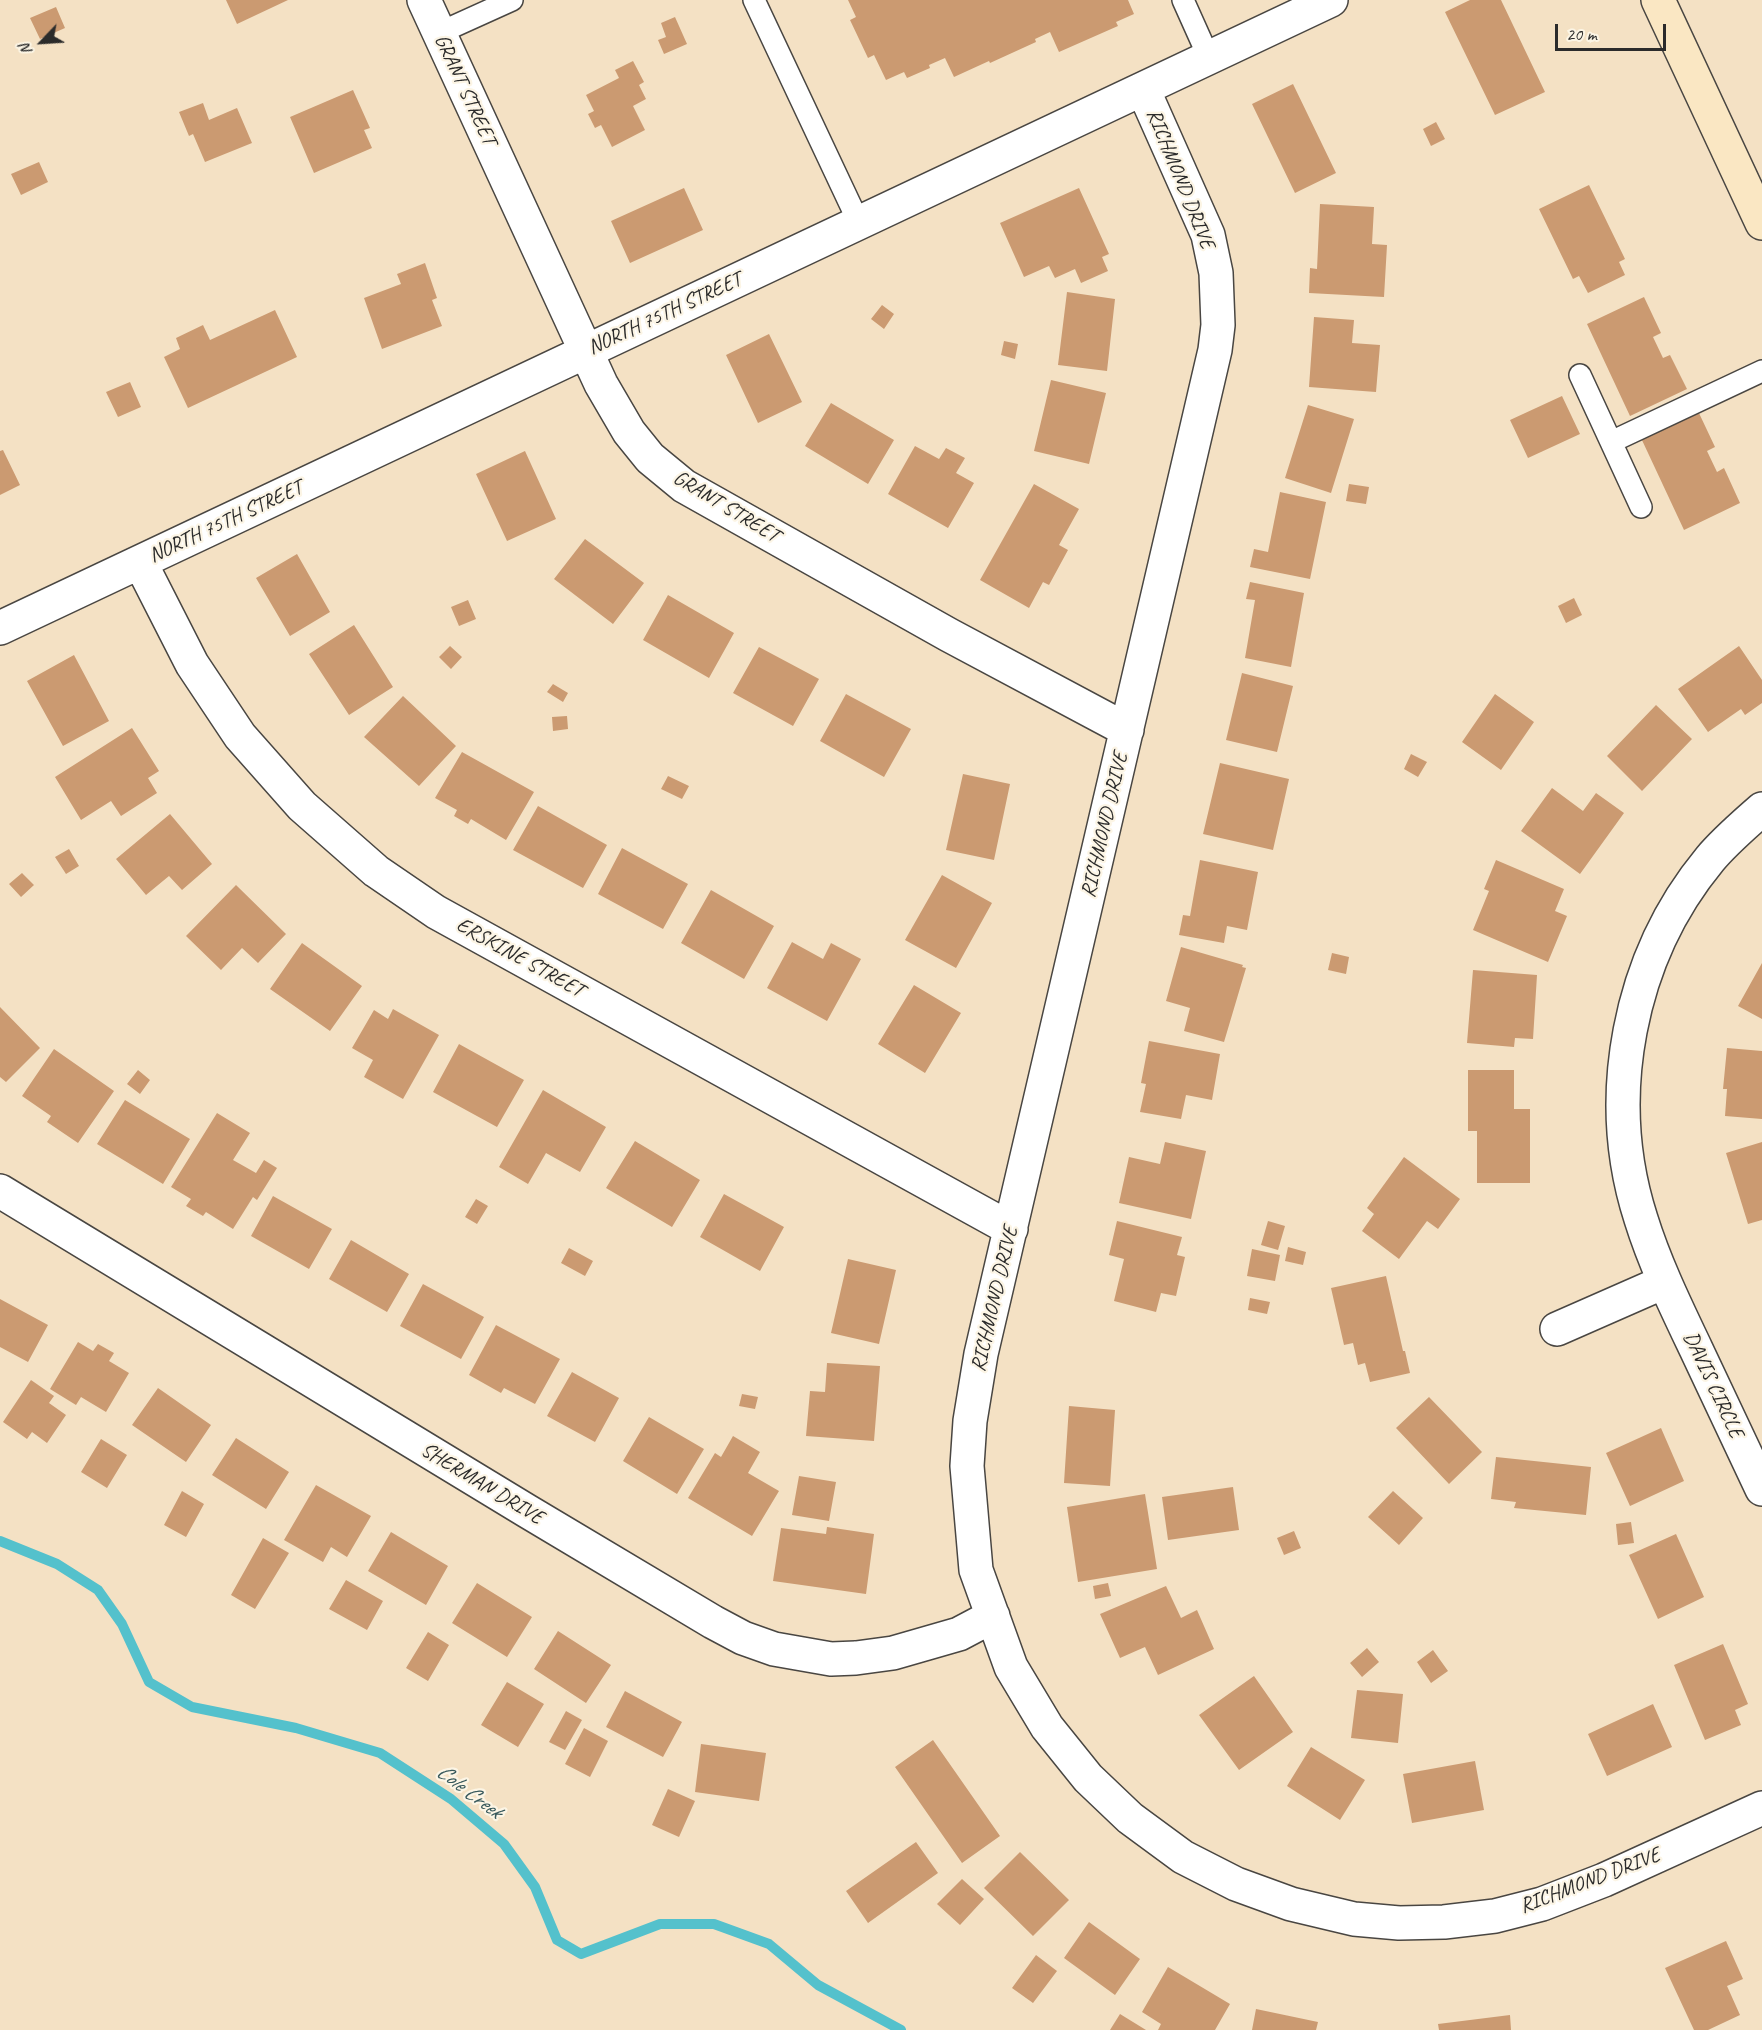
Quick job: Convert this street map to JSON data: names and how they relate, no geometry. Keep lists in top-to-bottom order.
{
  "streets": {
    "street": [
      "GRANT STREET",
      "RICHMOND DRIVE",
      "NORTH 75TH STREET",
      "ERSKINE STREET",
      "DAVIS CIRCLE",
      "SHERMAN DRIVE"
    ]
  },
  "crossings": [
    ["GRANT STREET", "RICHMOND DRIVE"],
    ["GRANT STREET", "NORTH 75TH STREET"],
    ["RICHMOND DRIVE", "NORTH 75TH STREET"],
    ["RICHMOND DRIVE", "ERSKINE STREET"],
    ["RICHMOND DRIVE", "SHERMAN DRIVE"],
    ["NORTH 75TH STREET", "ERSKINE STREET"]
  ],
  "water": ["Cole Creek"],
  "scale_bar": "20 m",
  "north": "bottom left"
}
